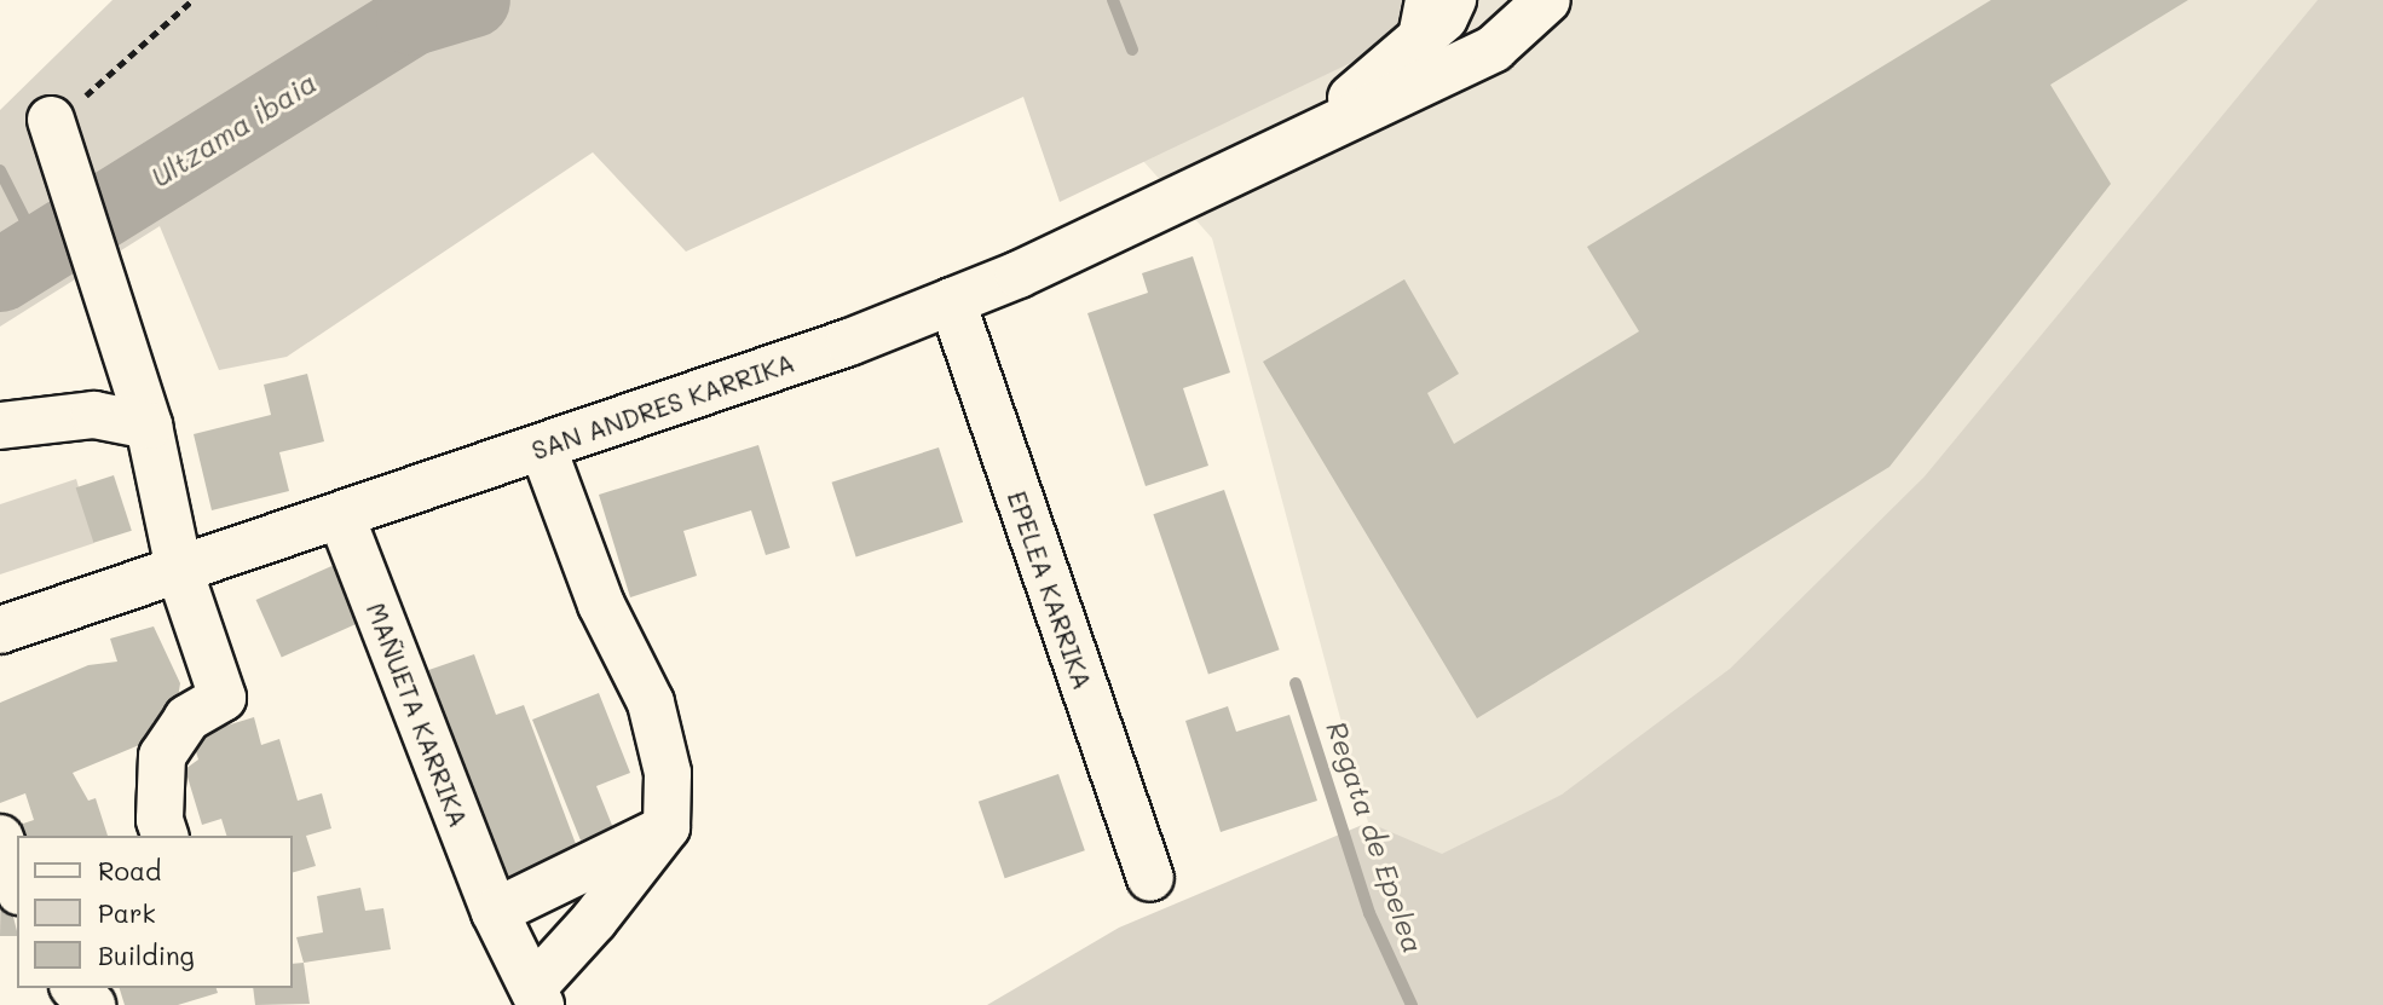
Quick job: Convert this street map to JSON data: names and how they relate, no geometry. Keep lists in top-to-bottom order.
{
  "streets": {
    "street": ["SAN ANDRES KARRIKA", "EPELEA KARRIKA", "MAÑUETA KARRIKA"]
  },
  "crossings": [
    ["SAN ANDRES KARRIKA", "EPELEA KARRIKA"],
    ["SAN ANDRES KARRIKA", "MAÑUETA KARRIKA"]
  ],
  "water": ["Ultzama ibaia", "Regata de Epelea"],
  "legend": ["Road", "Park", "Building"]
}
